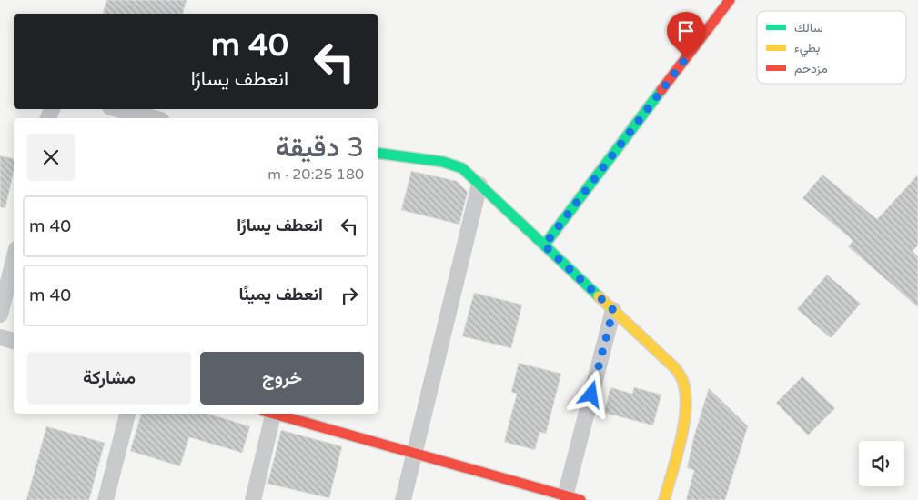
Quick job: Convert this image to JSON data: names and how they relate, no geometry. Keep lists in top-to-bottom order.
{
  "legend": ["سالك", "بطيء", "مزدحم"],
  "page": {
    "turn": ["40 m", "انعطف يسارًا"],
    "heading": ["3 دقيقة", "180 m · 20:25"],
    "list": [
      {
        "name": "انعطف يسارًا",
        "value": "40 m"
      },
      {
        "name": "انعطف يمينًا",
        "value": "40 m"
      }
    ],
    "buttons": ["خروج", "مشاركة"]
  }
}
